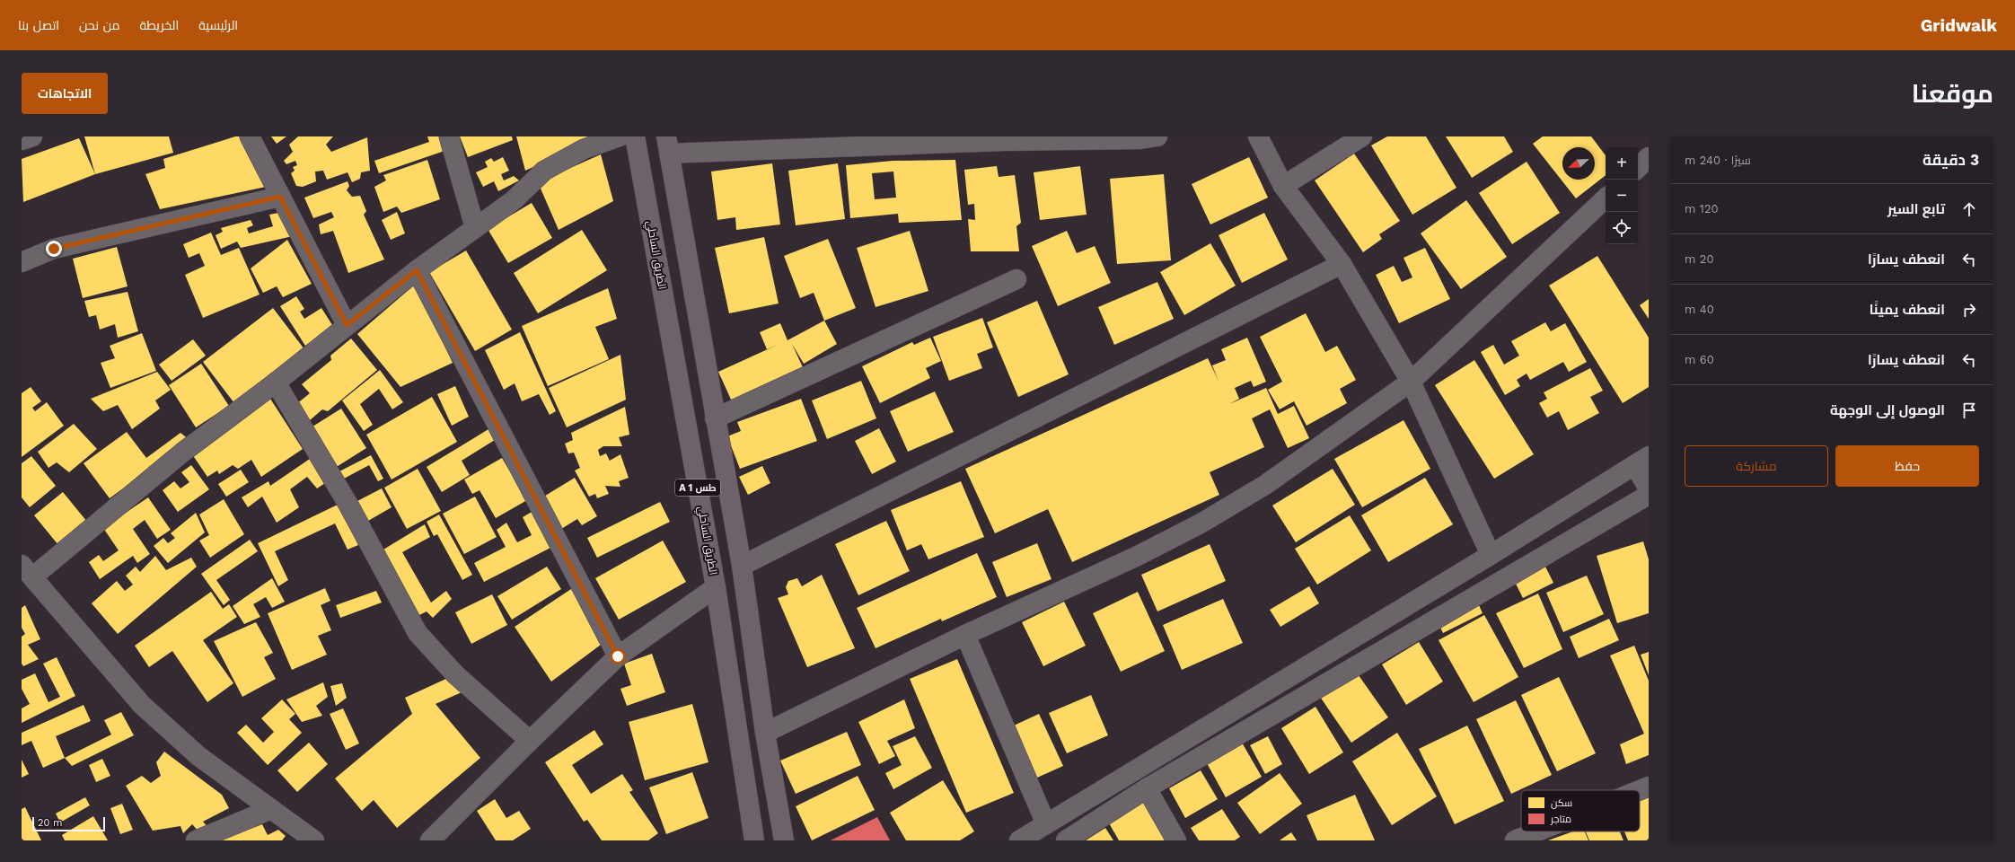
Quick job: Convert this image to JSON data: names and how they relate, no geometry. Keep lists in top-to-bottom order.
{
  "streets": {
    "highway": ["الطريق الساحلي", "A 1 طس"]
  },
  "legend": ["سكن", "متاجر"],
  "scale_bar": "20 m",
  "north": "bottom left",
  "page": {
    "header": "Gridwalk",
    "nav": [
      "الرئيسية",
      "الخريطة",
      "من نحن",
      "اتصل بنا"
    ],
    "title": "موقعنا",
    "buttons": [
      "الاتجاهات",
      ["حفظ", "مشاركة"]
    ],
    "heading": ["3 دقيقة", "سيرًا · 240 m"],
    "map_buttons": ["+", "−"],
    "list": [
      ["تابع السير", "120 m"],
      ["انعطف يسارًا", "20 m"],
      ["انعطف يمينًا", "40 m"],
      ["انعطف يسارًا", "60 m"],
      "الوصول إلى الوجهة"
    ],
    "scale": "20 m"
  }
}
